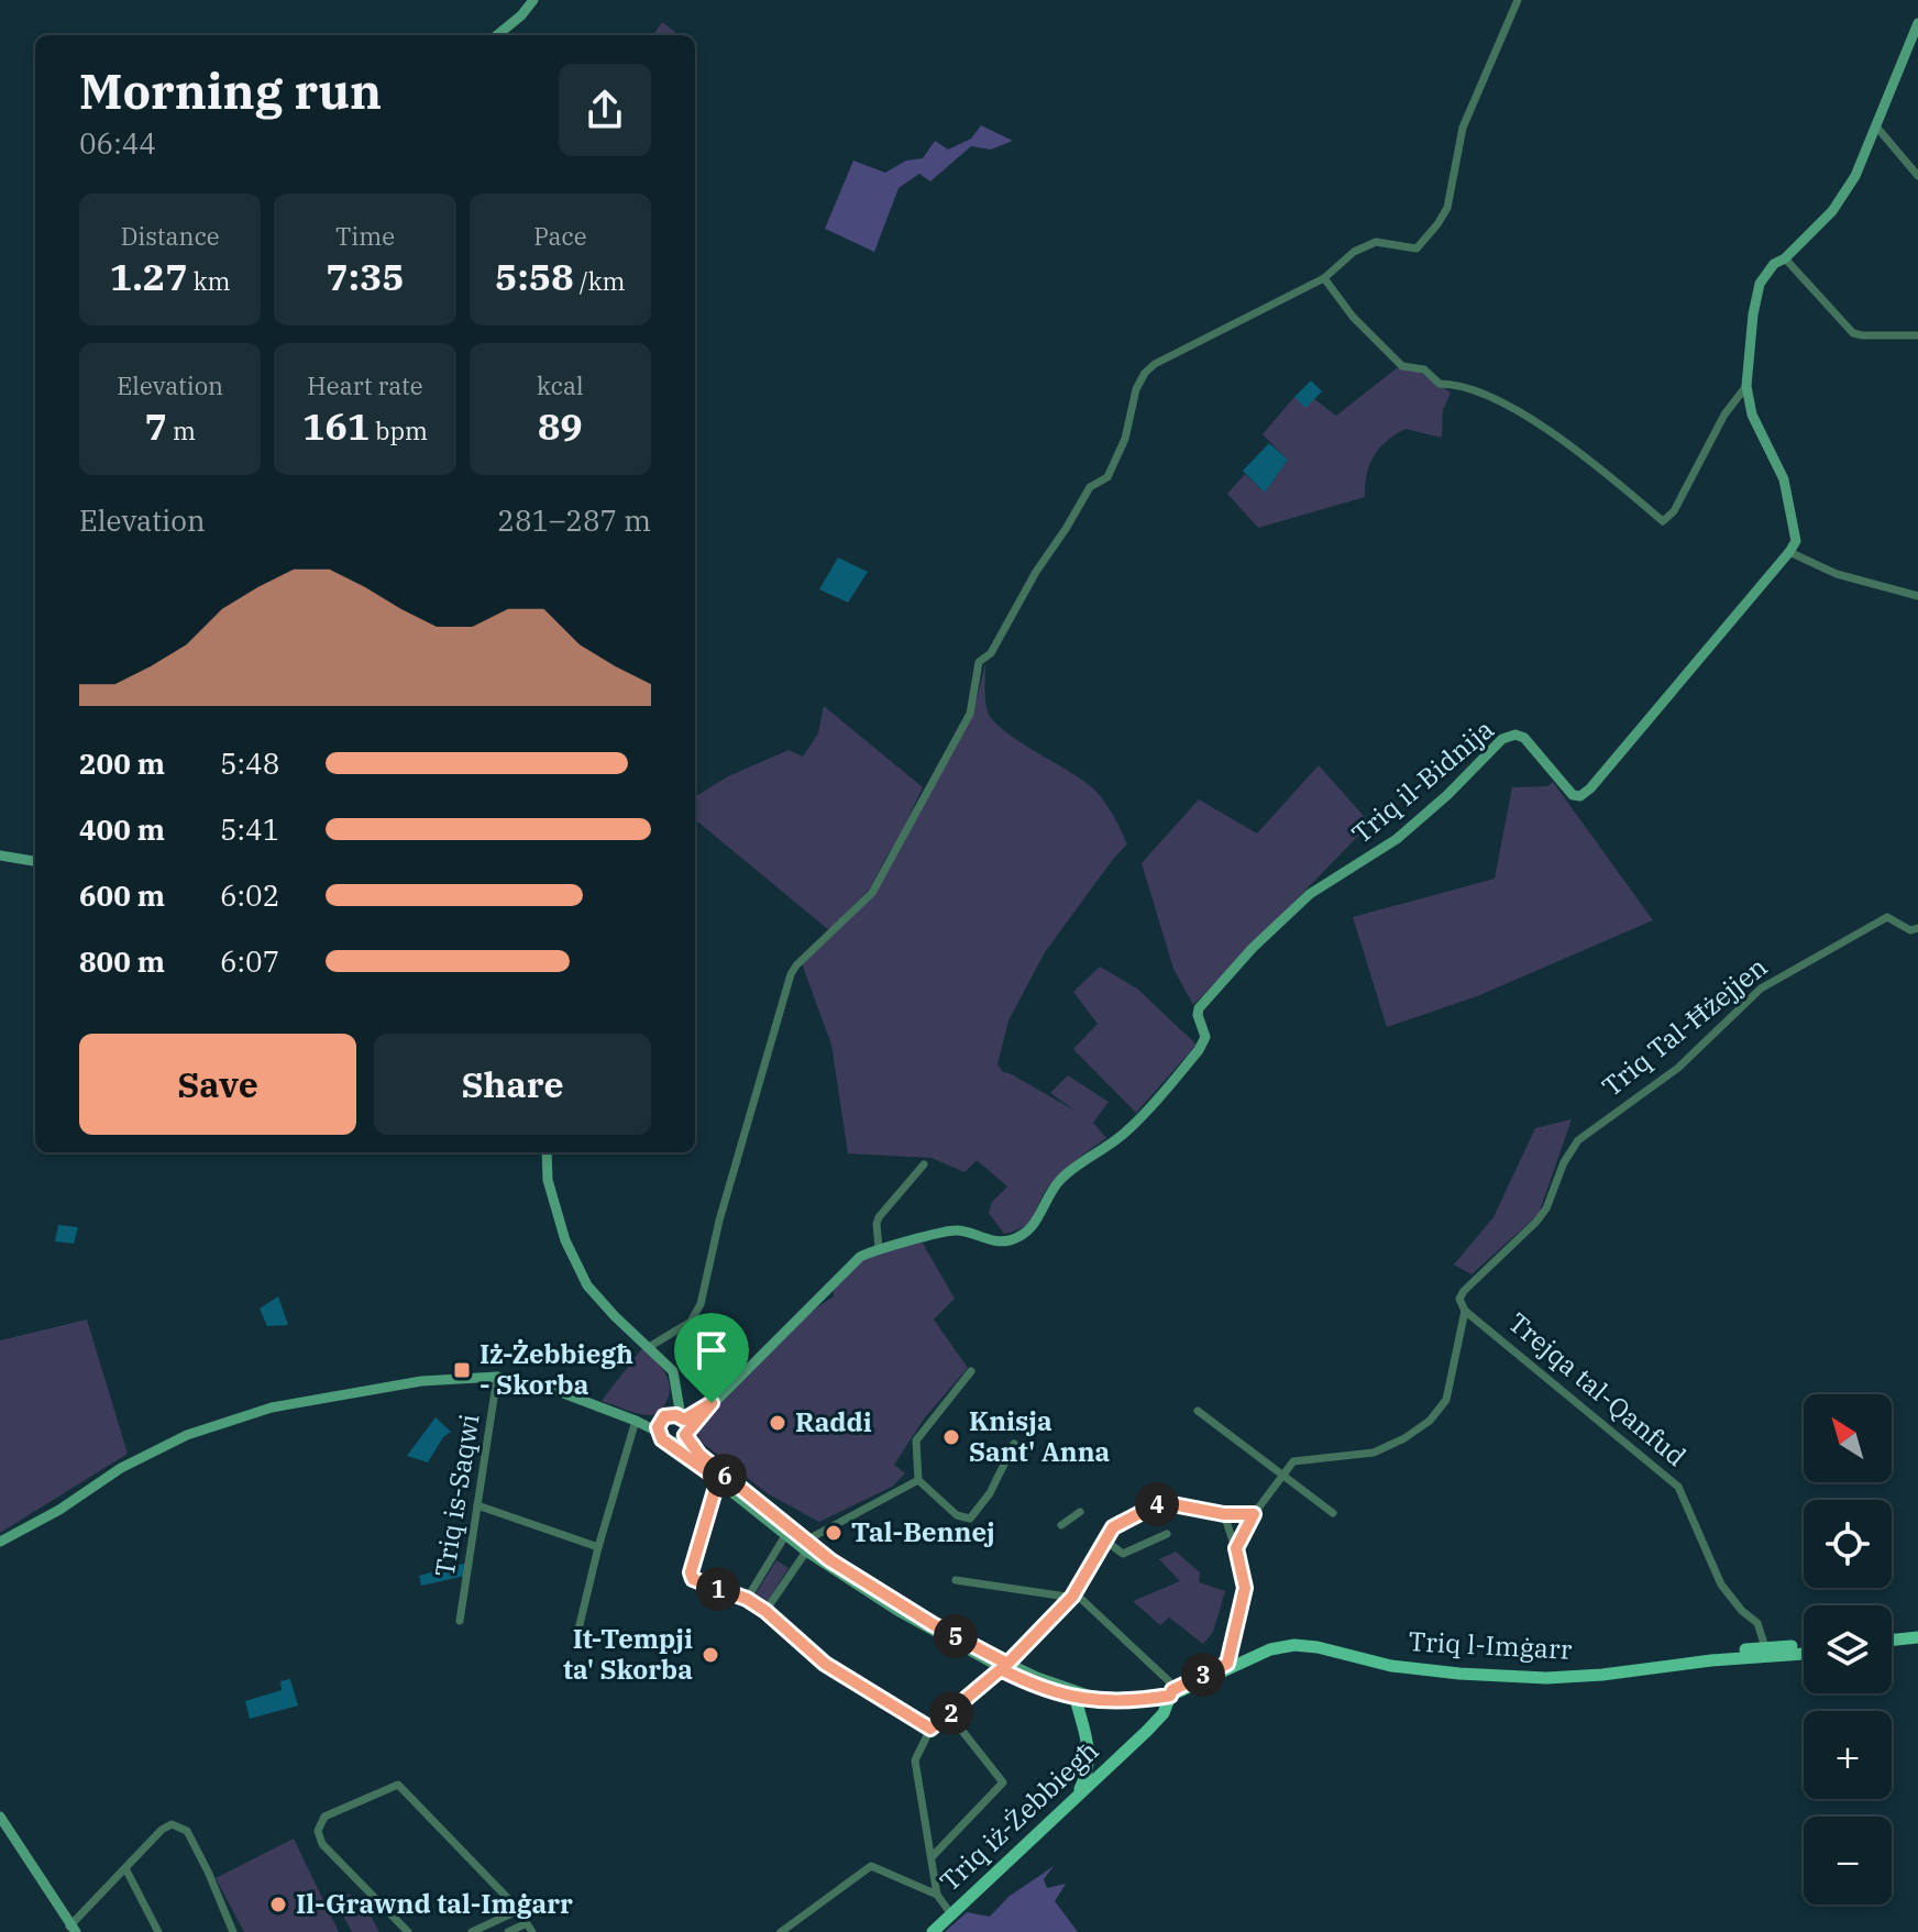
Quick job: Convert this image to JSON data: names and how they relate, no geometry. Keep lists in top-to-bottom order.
{
  "streets": {
    "main road": ["Triq l-Imġarr", "Triq iż-Żebbiegħ"],
    "street": [
      "Triq il-Bidnija",
      "Triq Tal-Ħżejjen",
      "Trejqa tal-Qanfud",
      "Triq is-Saqwi"
    ]
  },
  "crossings": [
    ["Triq Tal-Ħżejjen", "Trejqa tal-Qanfud"],
    ["Trejqa tal-Qanfud", "Triq l-Imġarr"],
    ["Triq l-Imġarr", "Triq iż-Żebbiegħ"]
  ],
  "places": {
    "transit": ["Iż-Żebbiegħ - Skorba"],
    "other": [
      "Raddi",
      "Knisja Sant' Anna",
      "Tal-Bennej",
      "It-Tempji ta' Skorba",
      "Il-Grawnd tal-Imġarr"
    ]
  },
  "north": "top left",
  "page": {
    "heading": ["Morning run", "06:44"],
    "stats": [
      ["Distance", "1.27 km"],
      ["Time", "7:35"],
      ["Pace", "5:58 /km"],
      ["Elevation", "7 m"],
      ["Heart rate", "161 bpm"],
      ["kcal", "89"]
    ],
    "chart": ["Elevation", "281–287 m"],
    "list": [
      {
        "name": "200 m",
        "note": "5:48"
      },
      {
        "name": "400 m",
        "note": "5:41"
      },
      {
        "name": "600 m",
        "note": "6:02"
      },
      {
        "name": "800 m",
        "note": "6:07"
      }
    ],
    "buttons": ["Save", "Share"],
    "map_buttons": ["+", "−"],
    "pins": [
      "6",
      "4",
      "1",
      "5",
      "3",
      "2"
    ]
  }
}
